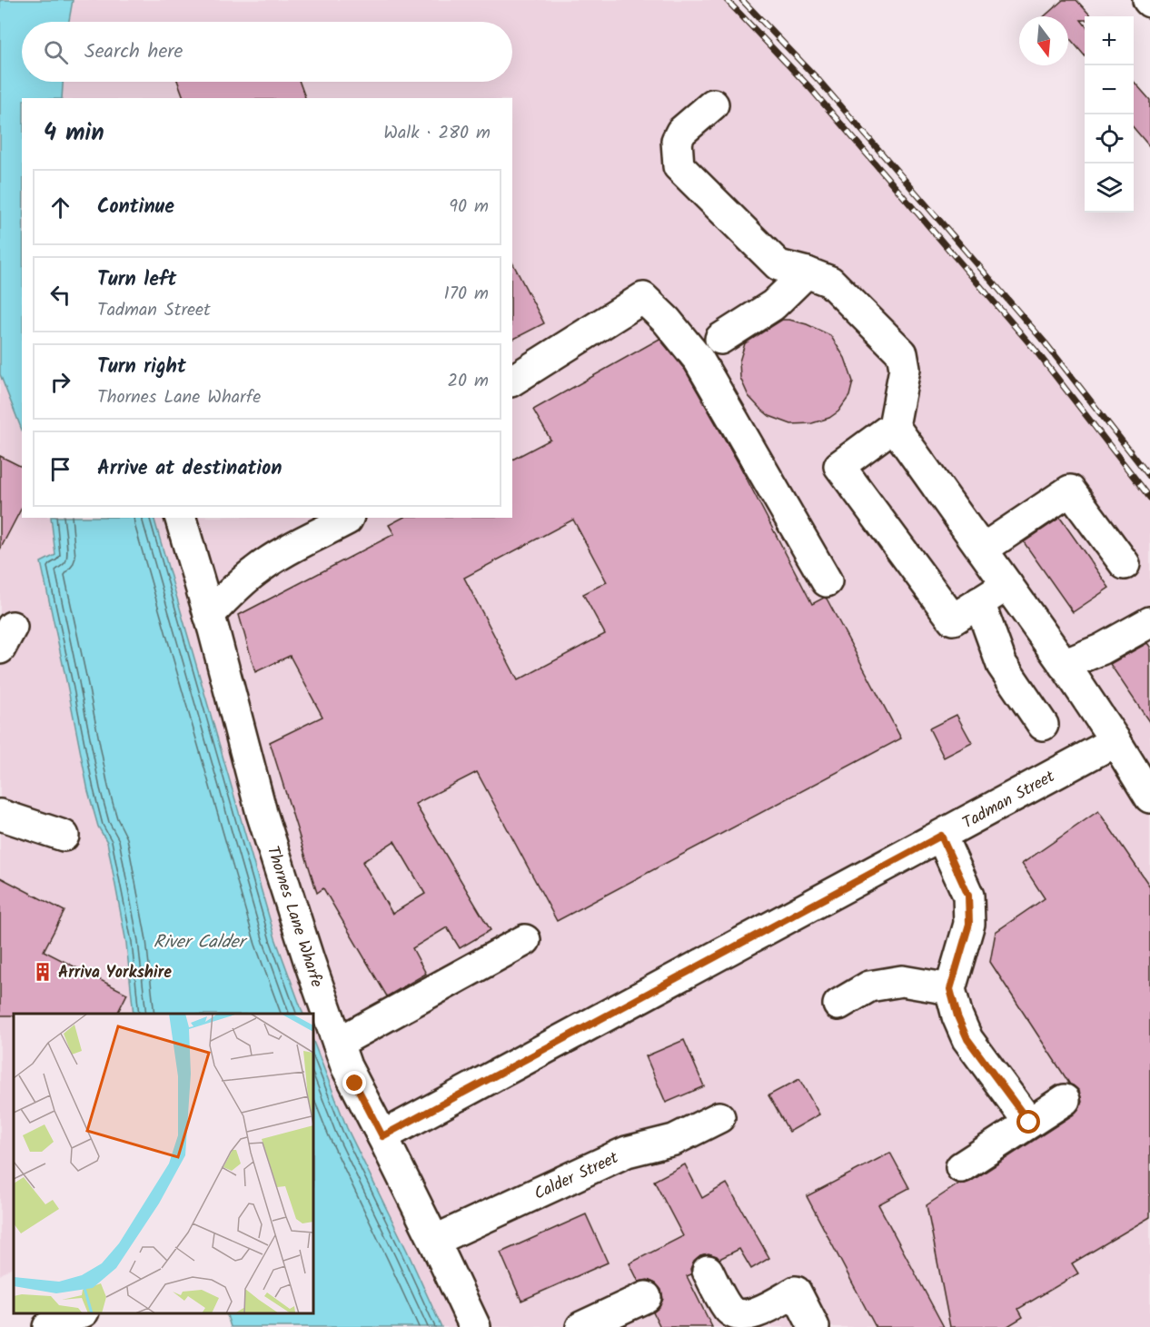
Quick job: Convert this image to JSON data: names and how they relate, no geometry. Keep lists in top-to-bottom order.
{
  "streets": {
    "lane": ["Tadman Street", "Thornes Lane Wharfe", "Calder Street"]
  },
  "crossings": [
    ["Tadman Street", "Thornes Lane Wharfe"],
    ["Thornes Lane Wharfe", "Calder Street"]
  ],
  "water": ["River Calder"],
  "places": {
    "building": ["Arriva Yorkshire"]
  },
  "north": "bottom",
  "page": {
    "map_buttons": ["+", "−"],
    "search": "Search here",
    "heading": ["4 min", "Walk · 280 m"],
    "list": [
      ["Continue", "90 m"],
      ["Turn left", "Tadman Street", "170 m"],
      ["Turn right", "Thornes Lane Wharfe", "20 m"],
      "Arrive at destination"
    ]
  }
}
